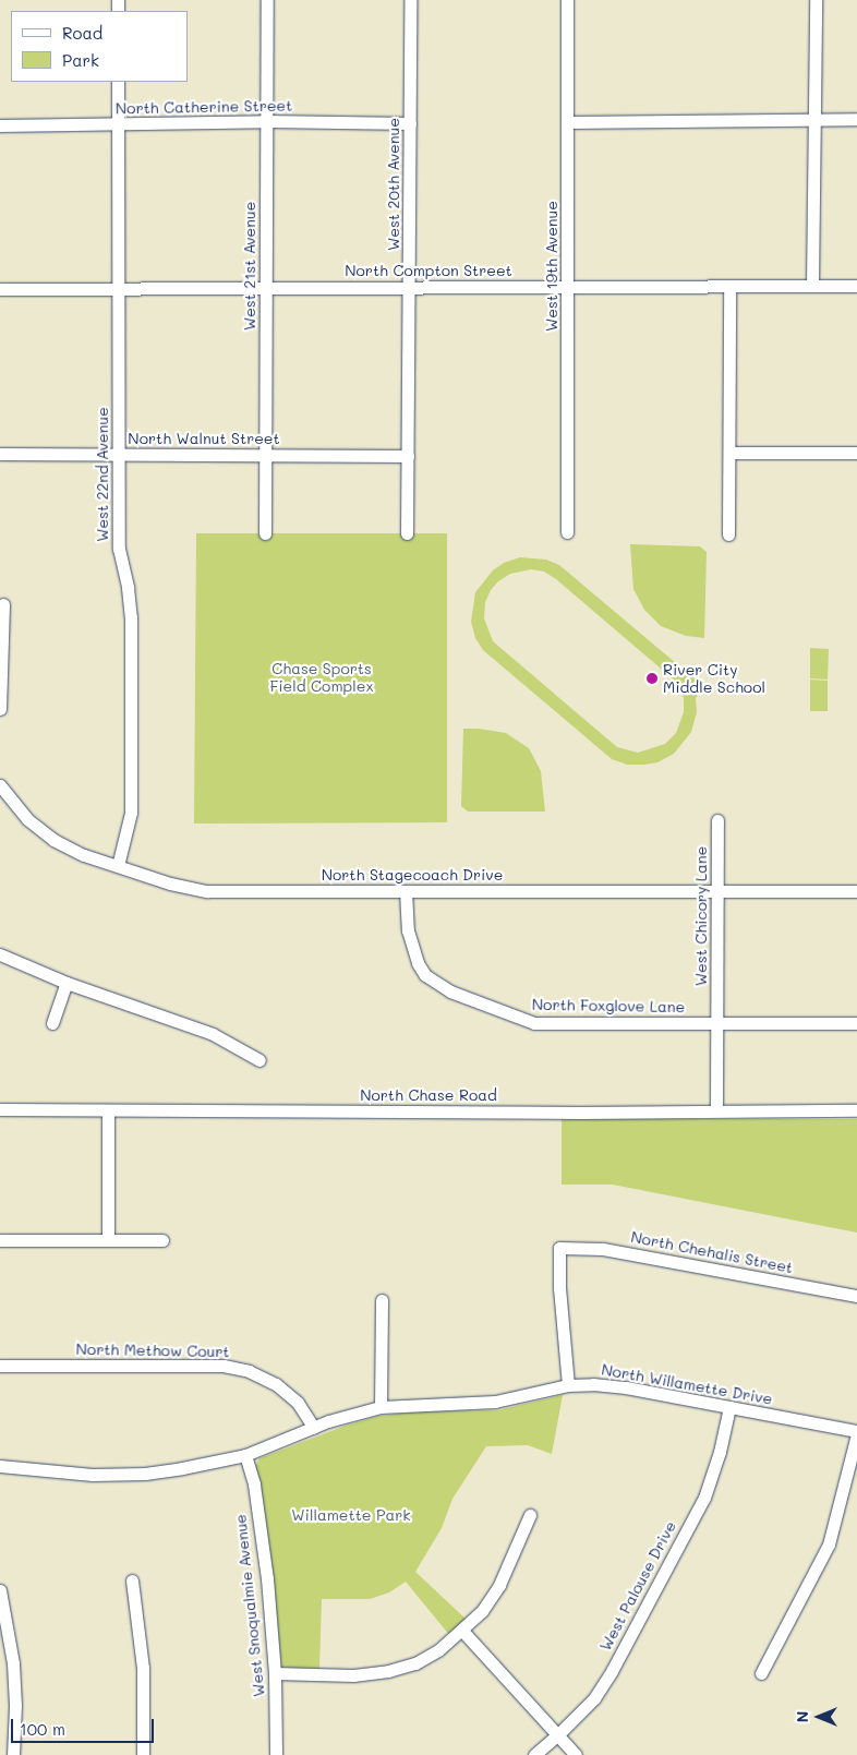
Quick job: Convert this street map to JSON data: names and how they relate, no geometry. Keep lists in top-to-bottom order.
{
  "streets": {
    "street": [
      "North Catherine Street",
      "West 20th Avenue",
      "West 21st Avenue",
      "West 19th Avenue",
      "North Compton Street",
      "North Walnut Street",
      "West 22nd Avenue",
      "North Stagecoach Drive",
      "West Chicory Lane",
      "North Foxglove Lane",
      "North Chase Road",
      "North Chehalis Street",
      "North Methow Court",
      "North Willamette Drive",
      "West Palouse Drive",
      "West Snoqualmie Avenue"
    ]
  },
  "crossings": [
    ["North Catherine Street", "West 20th Avenue"],
    ["North Catherine Street", "West 21st Avenue"],
    ["North Catherine Street", "West 22nd Avenue"],
    ["West 20th Avenue", "North Compton Street"],
    ["West 20th Avenue", "North Walnut Street"],
    ["West 21st Avenue", "North Compton Street"],
    ["West 21st Avenue", "North Walnut Street"],
    ["West 19th Avenue", "North Compton Street"],
    ["North Compton Street", "West 22nd Avenue"],
    ["North Walnut Street", "West 22nd Avenue"],
    ["West 22nd Avenue", "North Stagecoach Drive"],
    ["North Stagecoach Drive", "West Chicory Lane"],
    ["North Stagecoach Drive", "North Foxglove Lane"],
    ["West Chicory Lane", "North Foxglove Lane"],
    ["West Chicory Lane", "North Chase Road"],
    ["North Chehalis Street", "North Willamette Drive"],
    ["North Methow Court", "North Willamette Drive"],
    ["North Willamette Drive", "West Palouse Drive"],
    ["North Willamette Drive", "West Snoqualmie Avenue"]
  ],
  "parks": ["Chase Sports Field Complex", "Willamette Park"],
  "places": ["River City Middle School"],
  "legend": ["Road", "Park"],
  "scale_bar": "100 m",
  "north": "left"
}
